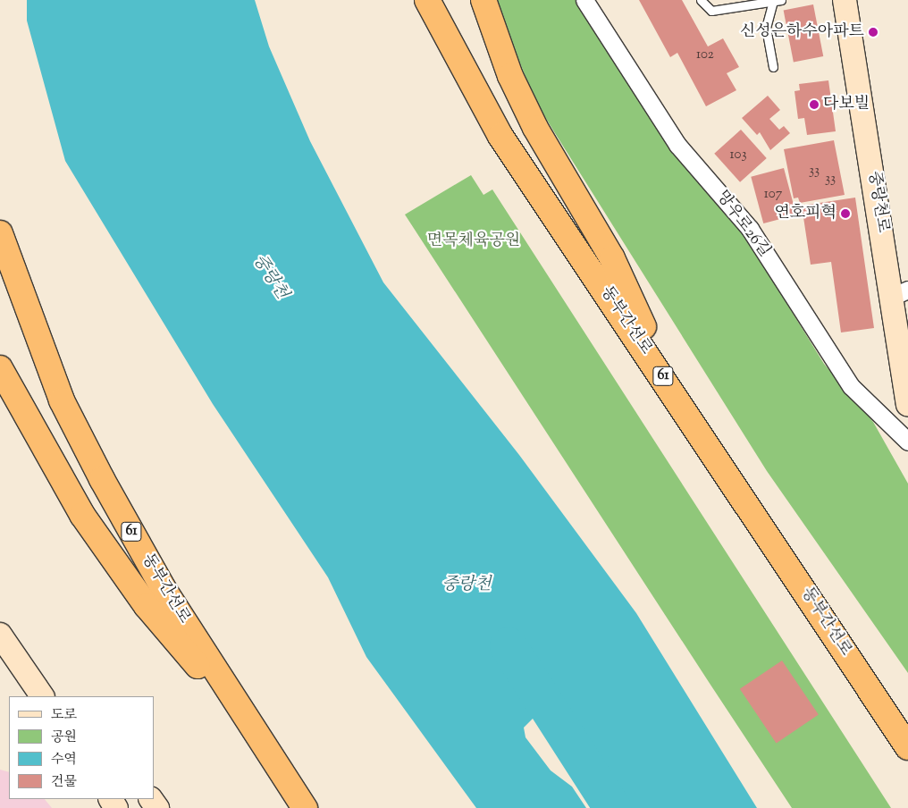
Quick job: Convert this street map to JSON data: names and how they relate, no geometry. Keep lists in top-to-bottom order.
{
  "streets": {
    "highway": ["동부간선로", "61"],
    "main road": ["중랑천로"],
    "street": ["망우로26길"]
  },
  "water": ["중랑천"],
  "parks": ["면목체육공원"],
  "places": ["신성은하수아파트", "다보빌", "연호피혁"],
  "house_numbers": [
    "102",
    "103",
    "33",
    "33",
    "107"
  ],
  "legend": [
    "도로",
    "공원",
    "수역",
    "건물"
  ]
}
